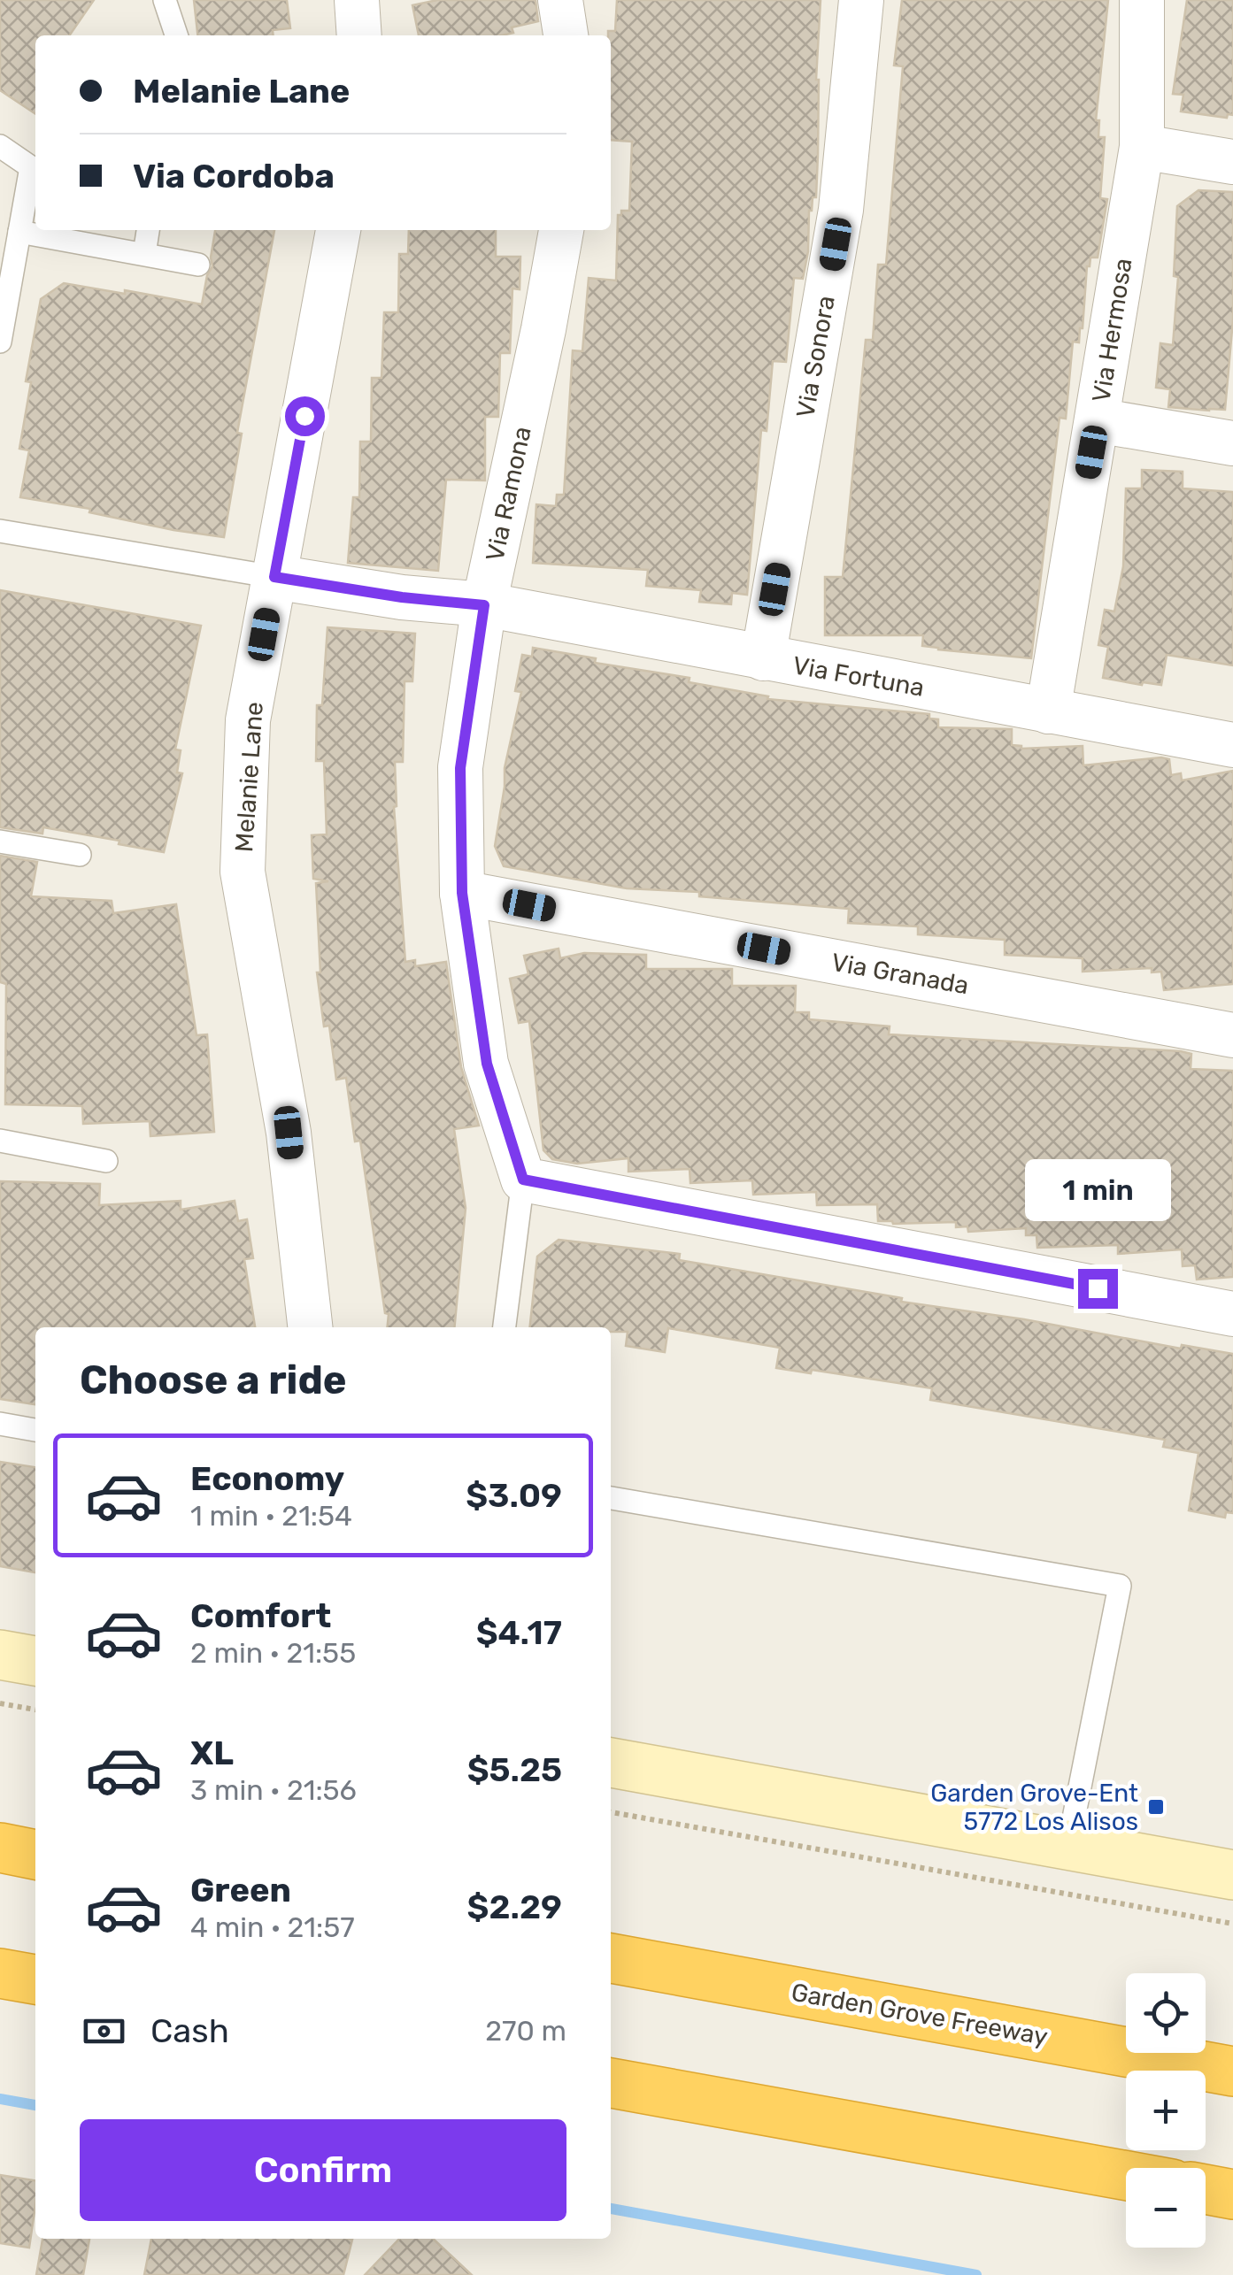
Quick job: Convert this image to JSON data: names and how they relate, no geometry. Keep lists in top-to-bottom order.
{
  "streets": {
    "highway": ["Garden Grove Freeway"],
    "street": [
      "Via Hermosa",
      "Via Sonora",
      "Via Ramona",
      "Via Fortuna",
      "Melanie Lane",
      "Via Granada"
    ]
  },
  "crossings": [
    ["Via Hermosa", "Via Fortuna"],
    ["Via Sonora", "Via Fortuna"],
    ["Via Ramona", "Via Fortuna"],
    ["Via Ramona", "Via Granada"],
    ["Via Fortuna", "Melanie Lane"]
  ],
  "places": {
    "transit": ["Garden Grove-Ent 5772 Los Alisos"]
  },
  "page": {
    "banner": ["Melanie Lane", "Via Cordoba"],
    "bubble": "1 min",
    "heading": "Choose a ride",
    "list": [
      {
        "name": "Economy",
        "note": "1 min · 21:54",
        "value": "$3.09"
      },
      {
        "name": "Comfort",
        "note": "2 min · 21:55",
        "value": "$4.17"
      },
      {
        "name": "XL",
        "note": "3 min · 21:56",
        "value": "$5.25"
      },
      {
        "name": "Green",
        "note": "4 min · 21:57",
        "value": "$2.29"
      }
    ],
    "map_buttons": ["+", "−"],
    "pay": ["Cash", "270 m"],
    "buttons": "Confirm"
  }
}
